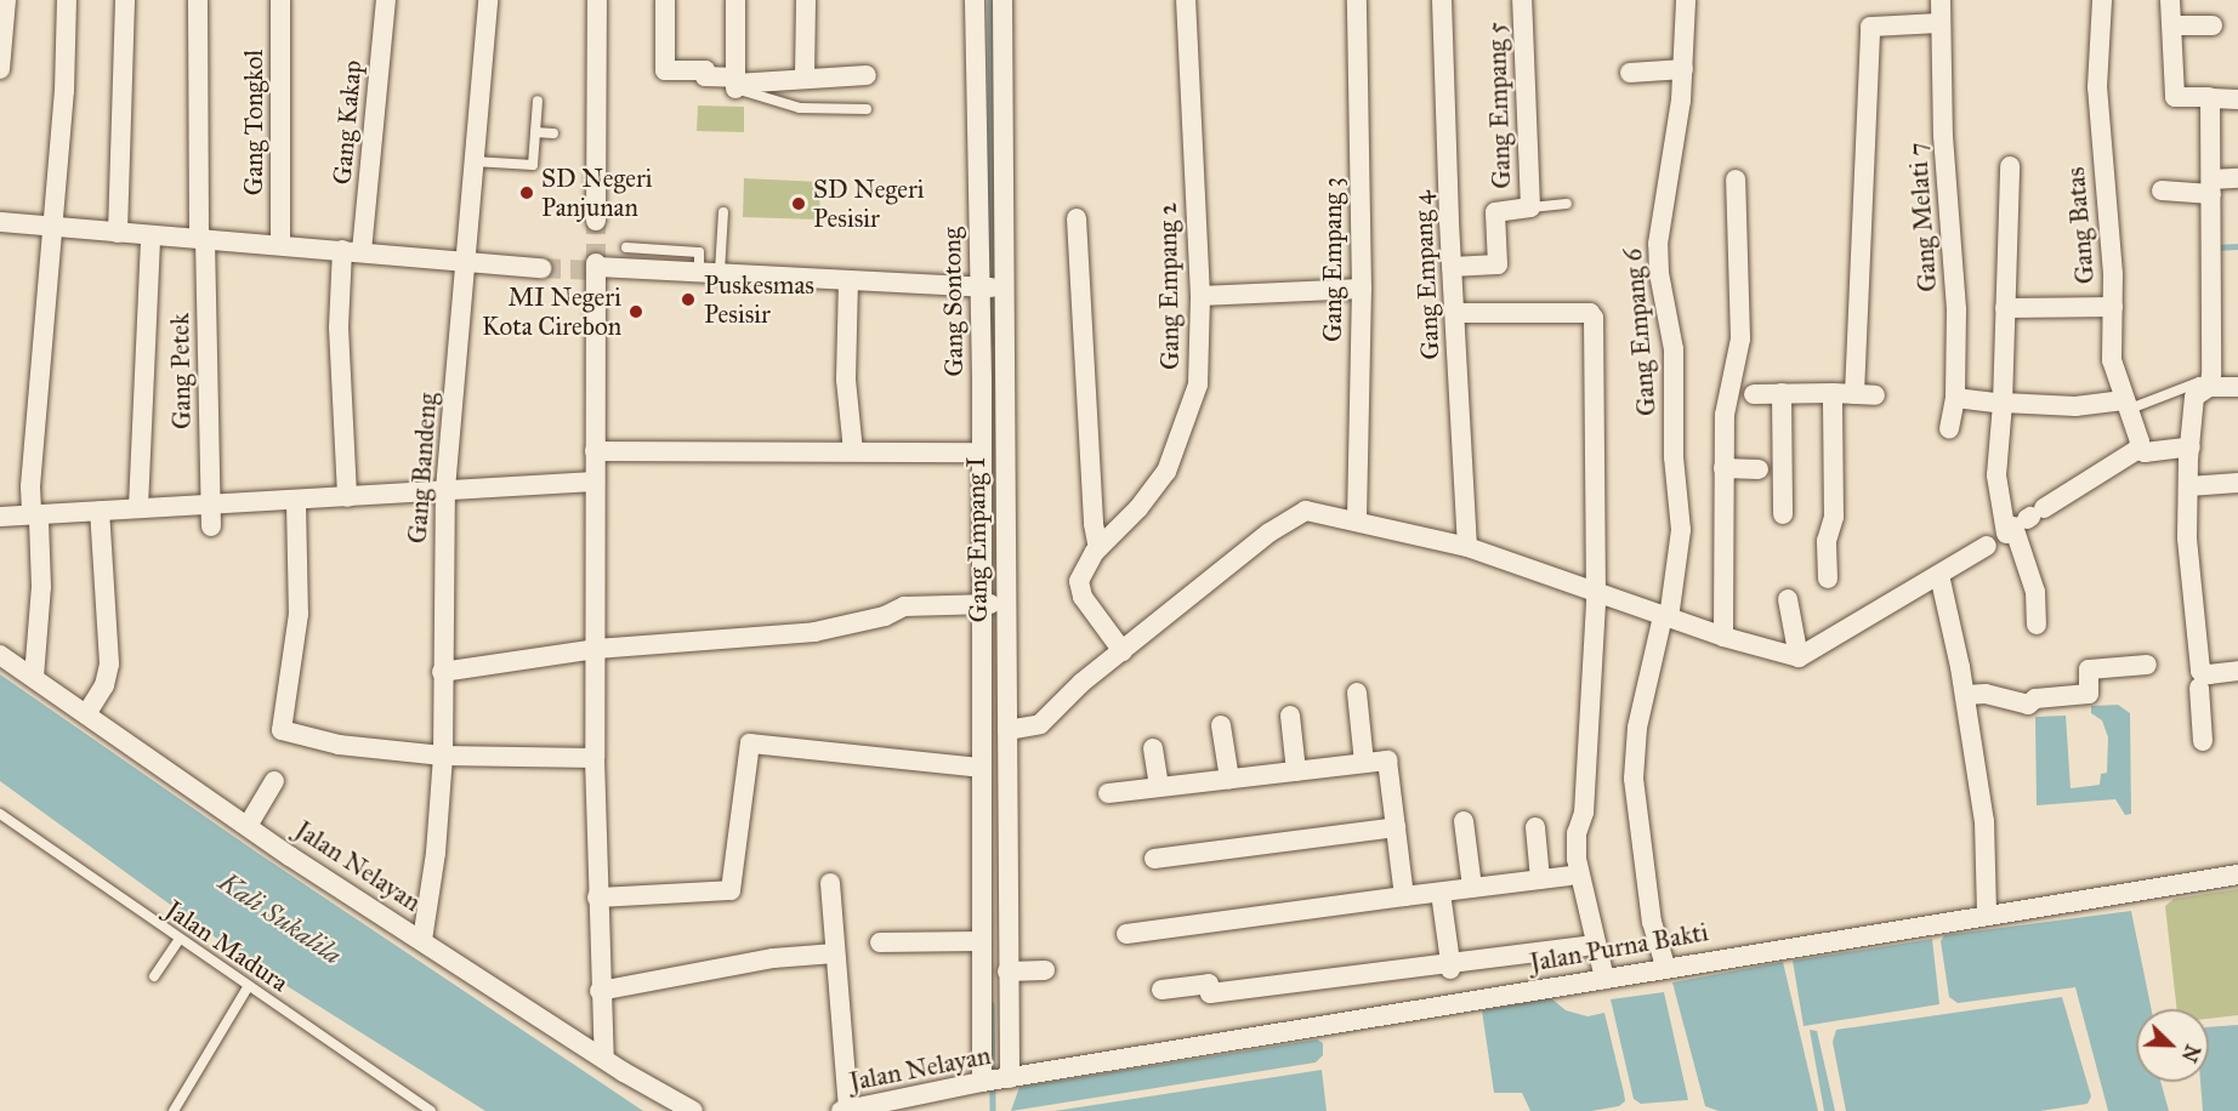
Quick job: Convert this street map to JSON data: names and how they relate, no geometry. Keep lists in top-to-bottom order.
{
  "streets": {
    "street": [
      "Gang Empang 5",
      "Gang Tongkol",
      "Gang Kakap",
      "Gang Melati 7",
      "Gang Batas",
      "Gang Empang 3",
      "Gang Empang 4",
      "Gang Empang 2",
      "Gang Sontong",
      "Gang Empang 6",
      "Gang Petek",
      "Gang Bandeng",
      "Gang Empang I",
      "Jalan Nelayan",
      "Jalan Purna Bakti"
    ],
    "lane": ["Jalan Madura"]
  },
  "crossings": [
    ["Gang Empang 5", "Gang Empang 4"],
    ["Gang Sontong", "Gang Empang I"],
    ["Gang Empang 6", "Jalan Purna Bakti"],
    ["Gang Bandeng", "Jalan Nelayan"],
    ["Gang Empang I", "Jalan Nelayan"],
    ["Gang Empang I", "Jalan Purna Bakti"],
    ["Jalan Nelayan", "Jalan Purna Bakti"]
  ],
  "water": ["Kali Sukalila"],
  "places": [
    "SD Negeri Panjunan",
    "SD Negeri Pesisir",
    "Puskesmas Pesisir",
    "MI Negeri Kota Cirebon"
  ],
  "north": "bottom right"
}
